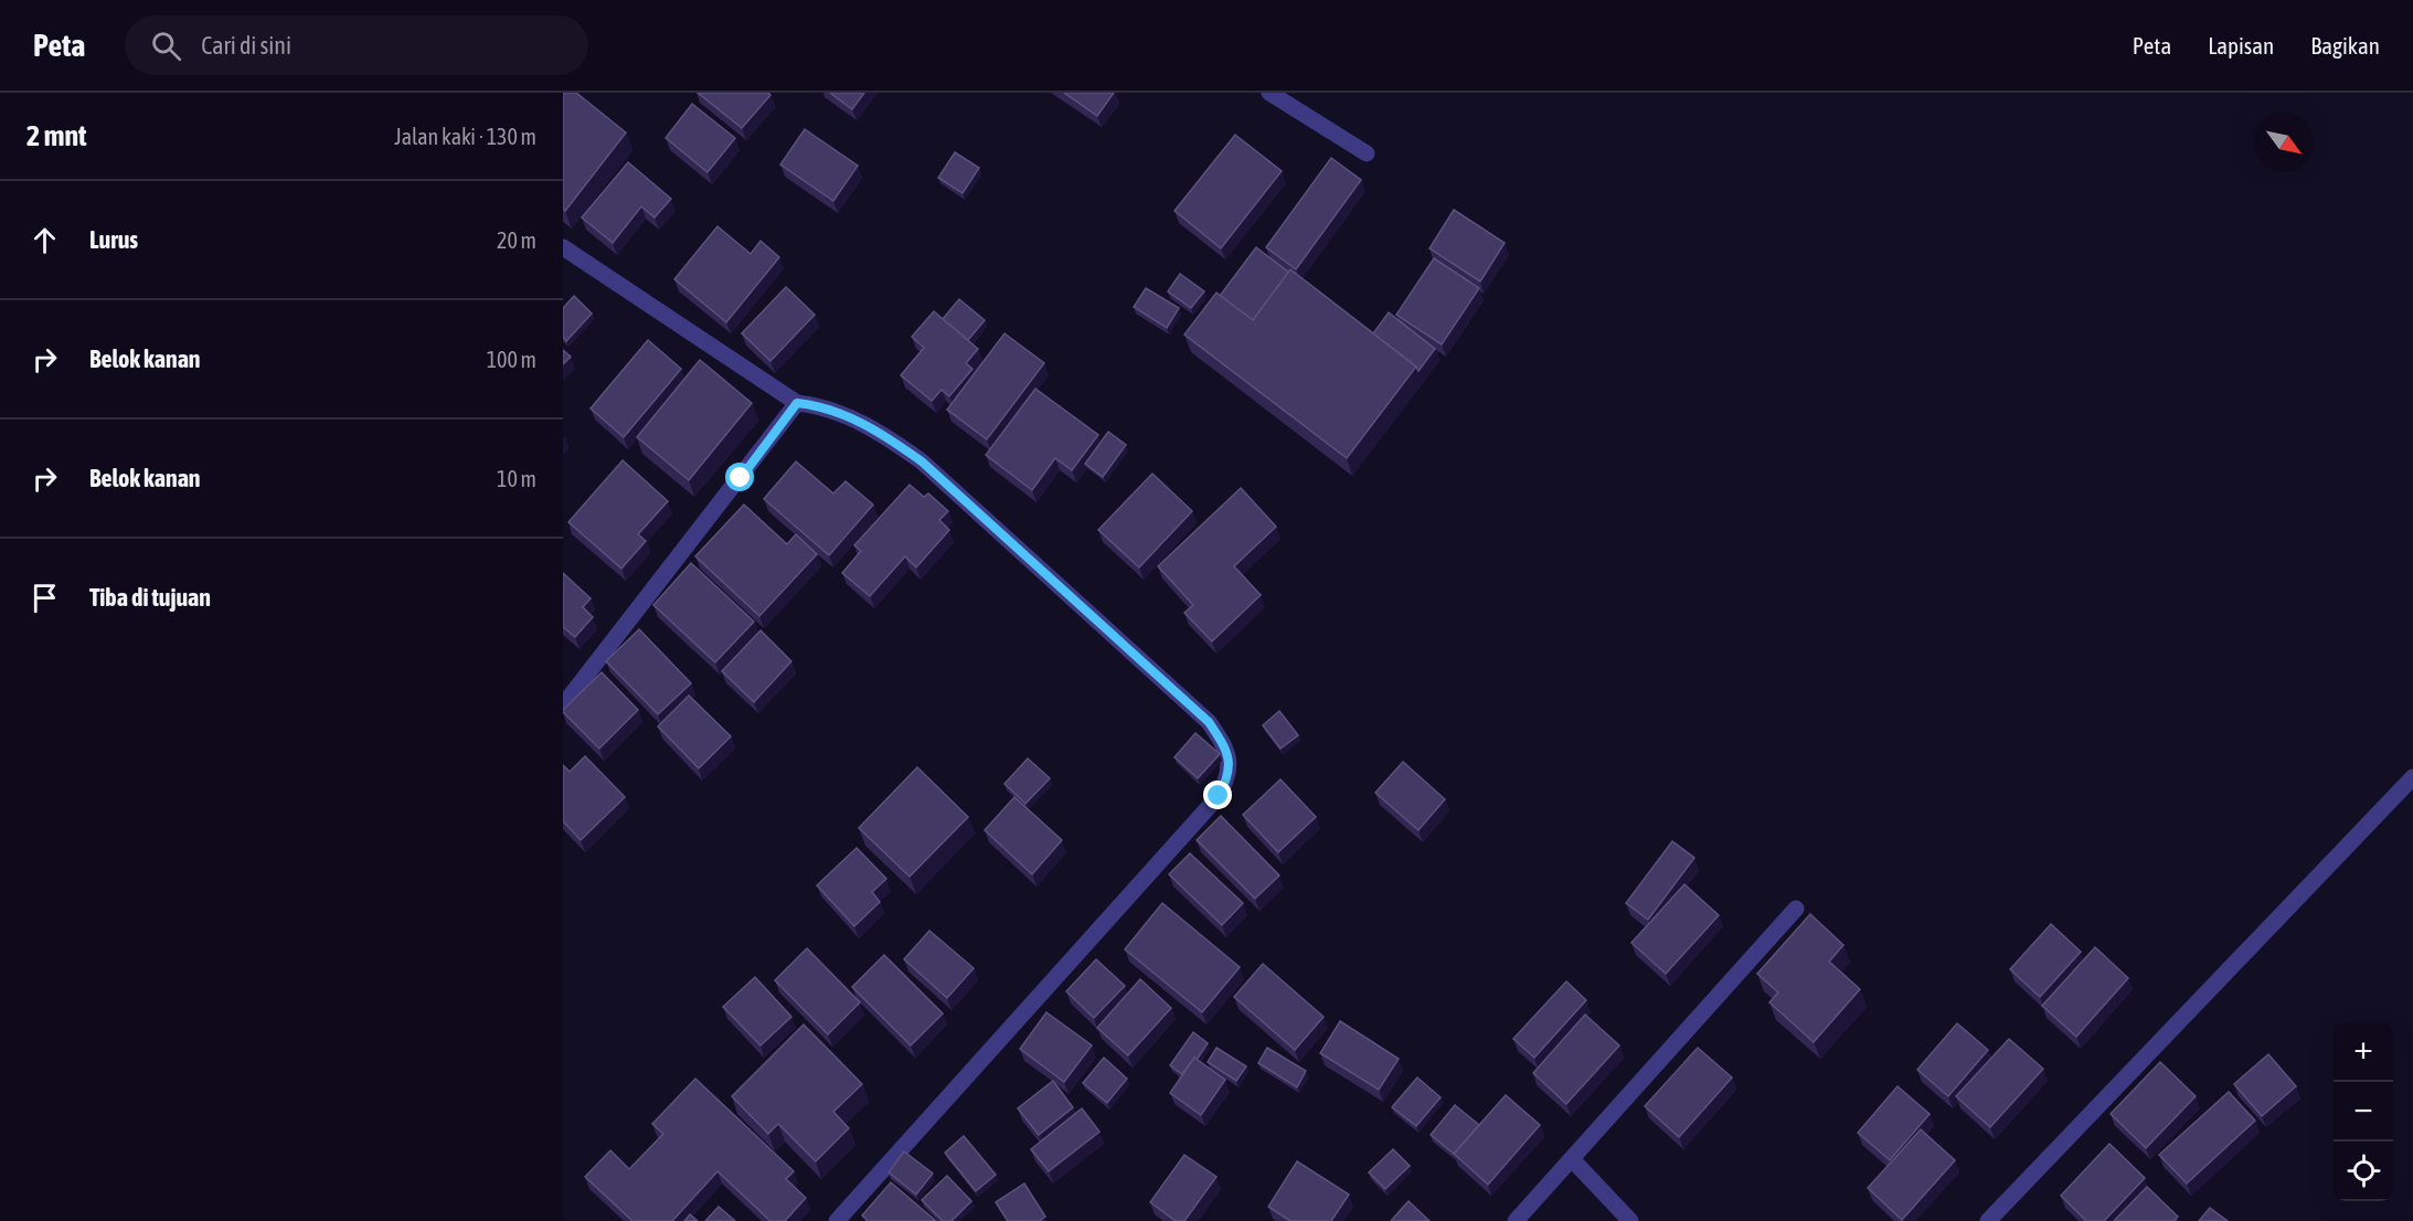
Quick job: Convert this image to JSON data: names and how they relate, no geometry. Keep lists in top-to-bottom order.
{
  "north": "bottom right",
  "page": {
    "header": "Peta",
    "search": "Cari di sini",
    "nav": ["Peta", "Lapisan", "Bagikan"],
    "heading": ["2 mnt", "Jalan kaki · 130 m"],
    "list": [
      ["Lurus", "20 m"],
      ["Belok kanan", "100 m"],
      ["Belok kanan", "10 m"],
      "Tiba di tujuan"
    ],
    "map_buttons": ["+", "−"]
  }
}
